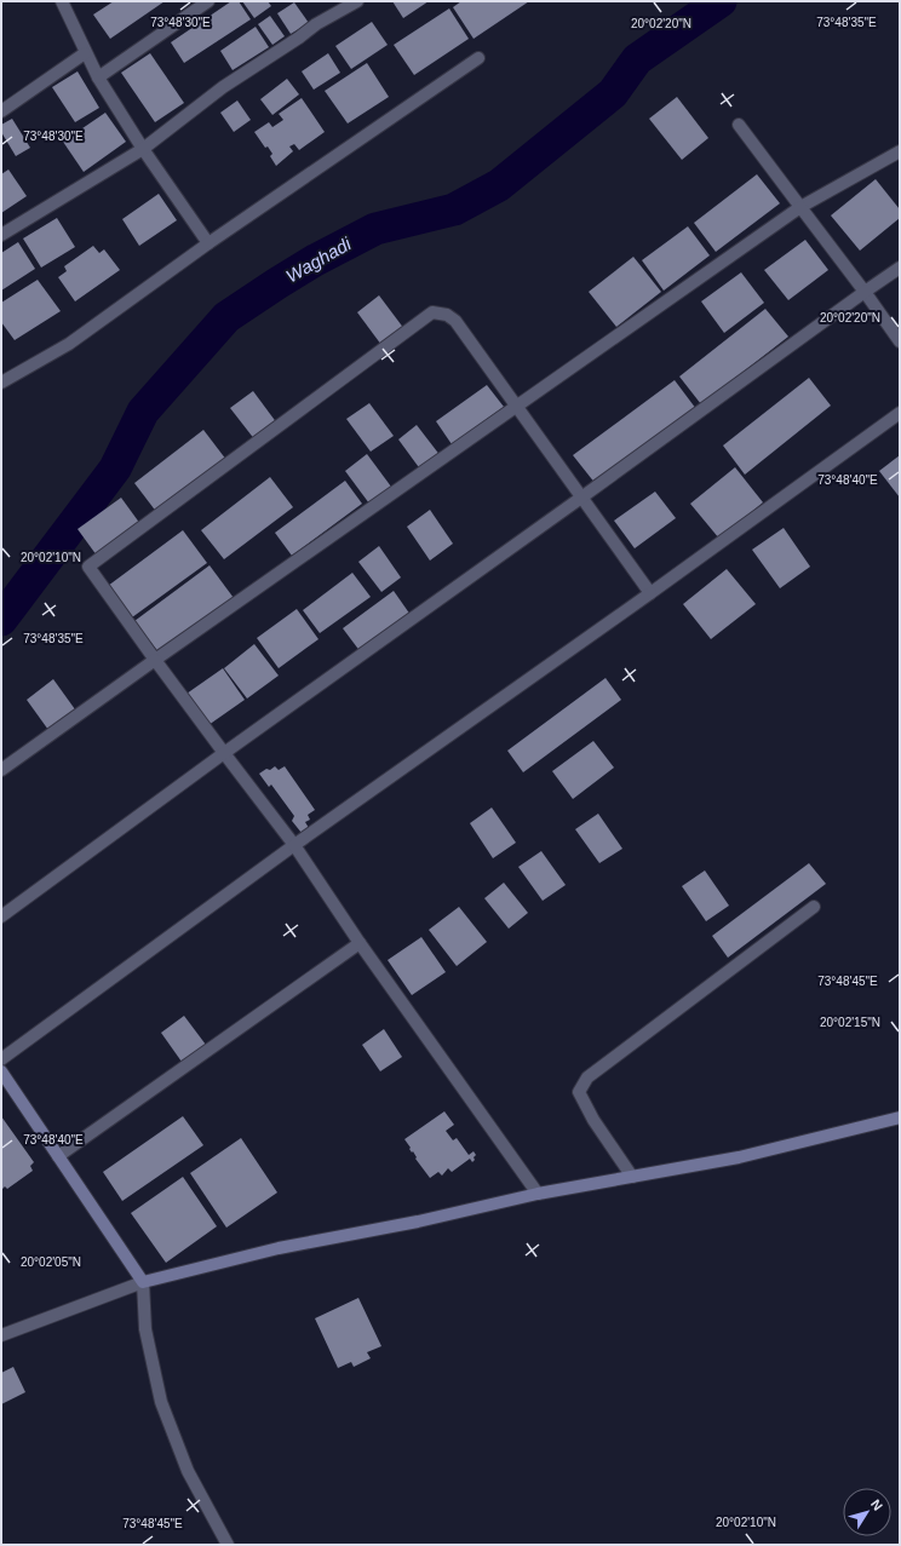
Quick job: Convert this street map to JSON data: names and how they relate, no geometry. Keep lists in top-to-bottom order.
{
  "water": ["Waghadi"],
  "north": "top right",
  "coordinates": [
    "73°48'30\"E",
    "73°48'35\"E",
    "20°02'20\"N",
    "73°48'40\"E",
    "20°02'10\"N",
    "73°48'45\"E",
    "20°02'15\"N",
    "20°02'05\"N"
  ]
}
